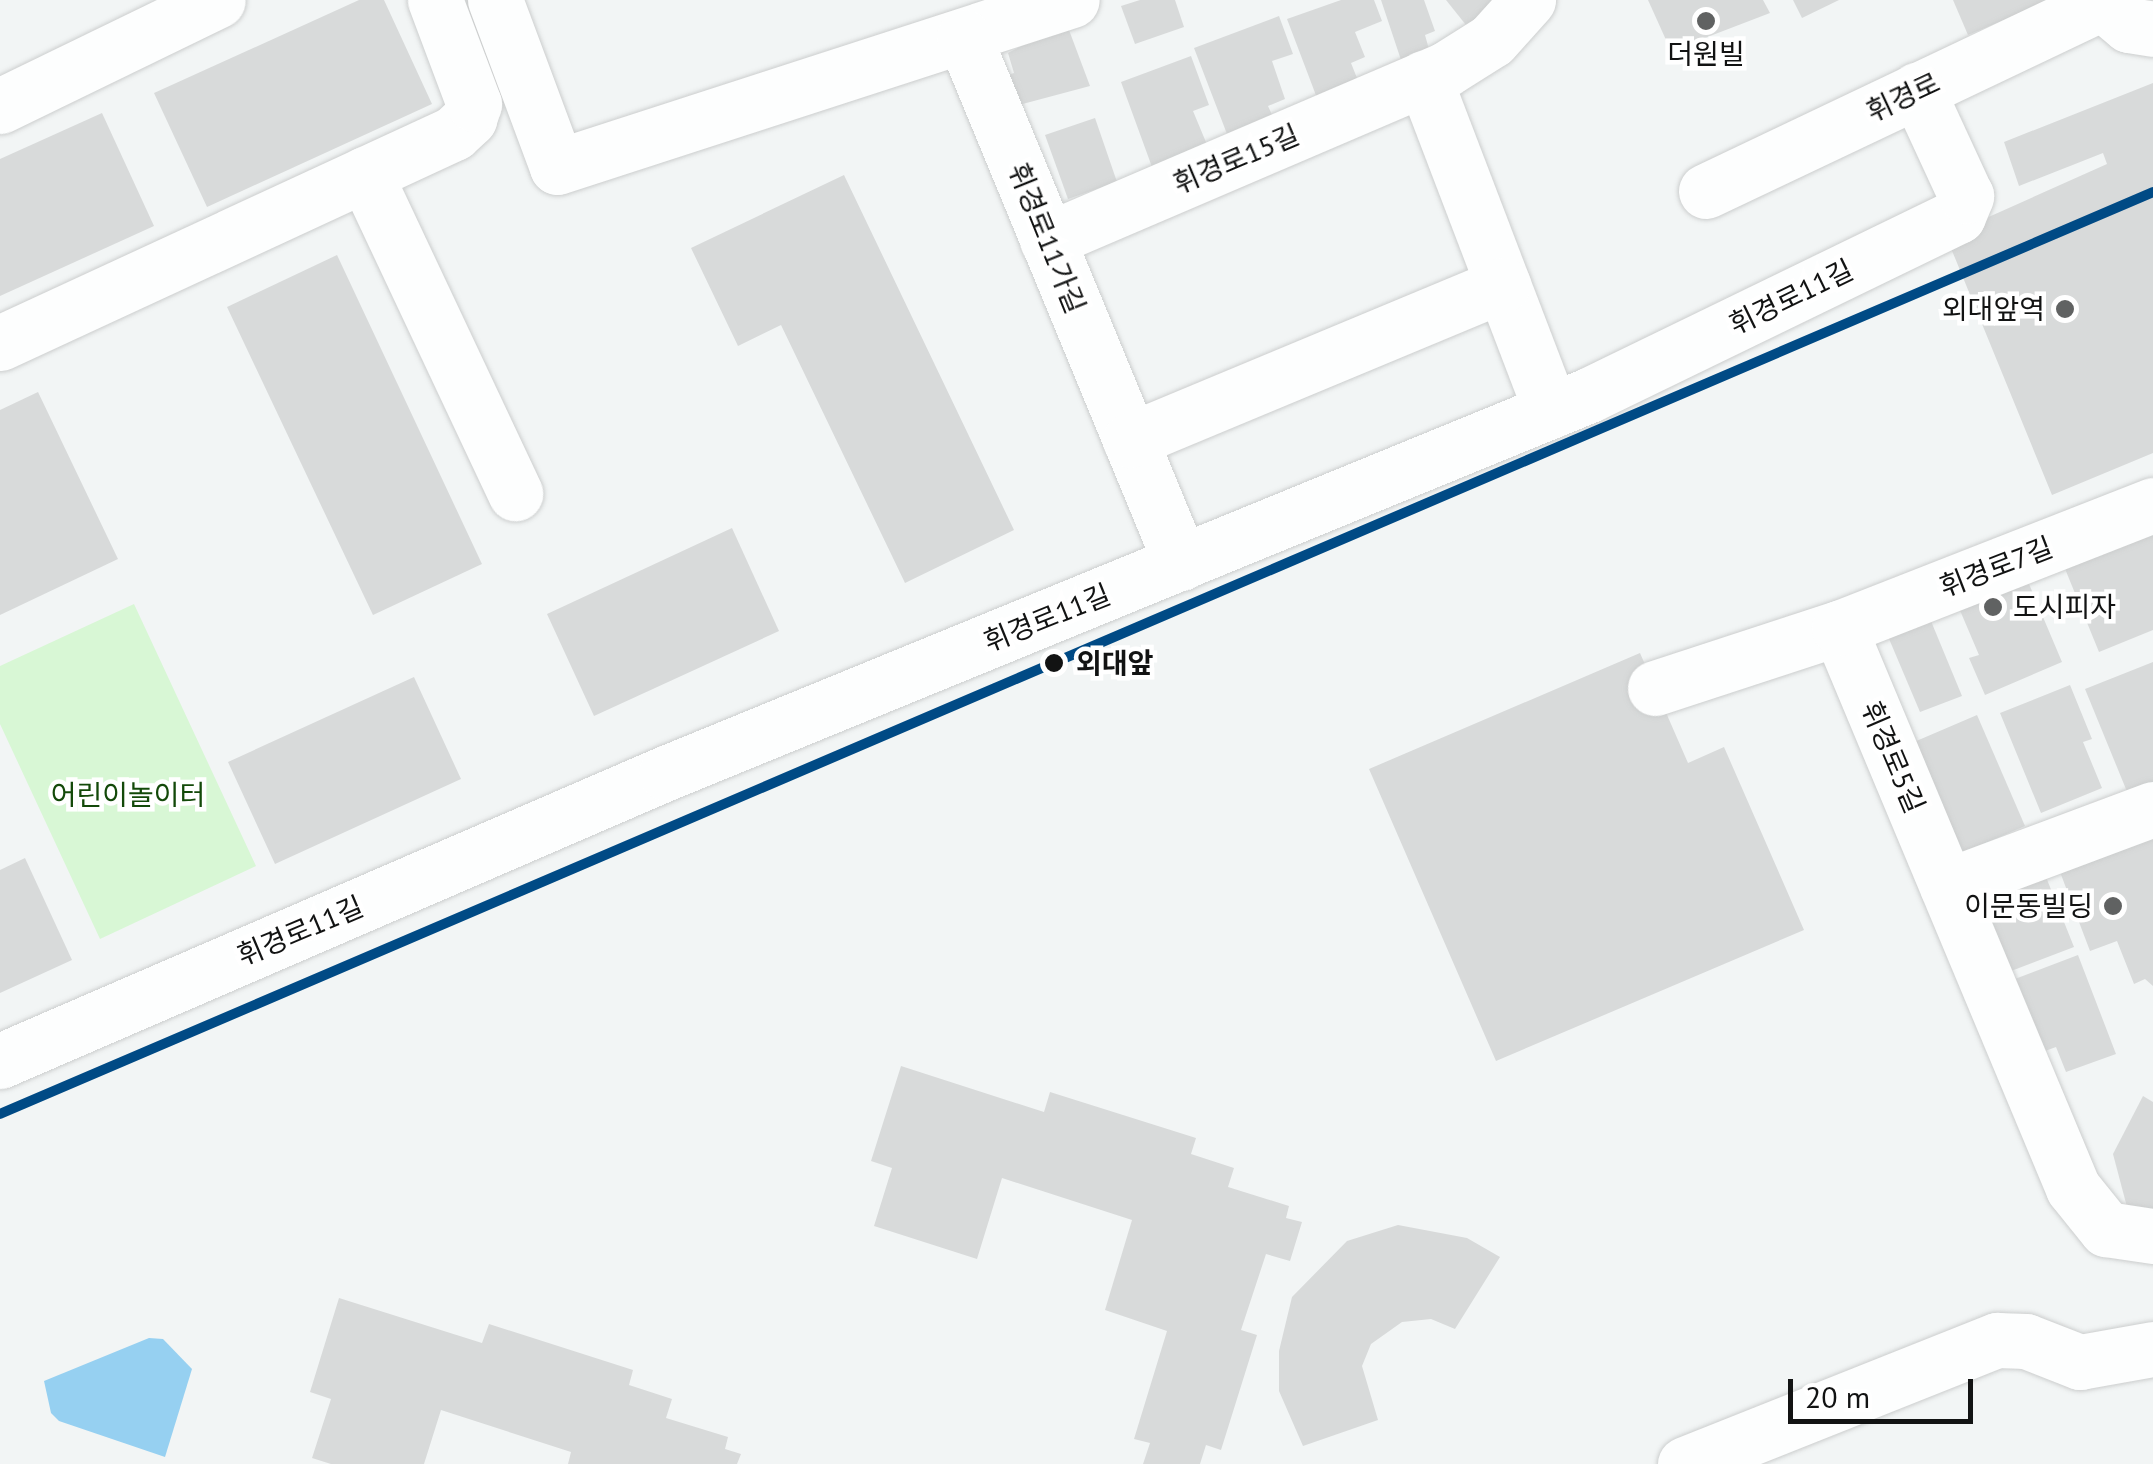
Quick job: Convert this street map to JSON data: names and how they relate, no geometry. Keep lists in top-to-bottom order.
{
  "streets": {
    "street": [
      "휘경로",
      "휘경로15길",
      "휘경로11가길",
      "휘경로11길",
      "휘경로7길",
      "휘경로5길"
    ]
  },
  "crossings": [
    ["휘경로", "휘경로11길"],
    ["휘경로15길", "휘경로11가길"],
    ["휘경로11가길", "휘경로11길"],
    ["휘경로7길", "휘경로5길"]
  ],
  "parks": ["어린이놀이터"],
  "places": [
    "더원빌",
    "외대앞역",
    "도시피자",
    "외대앞",
    "이문동빌딩"
  ],
  "scale_bar": "20 m"
}
